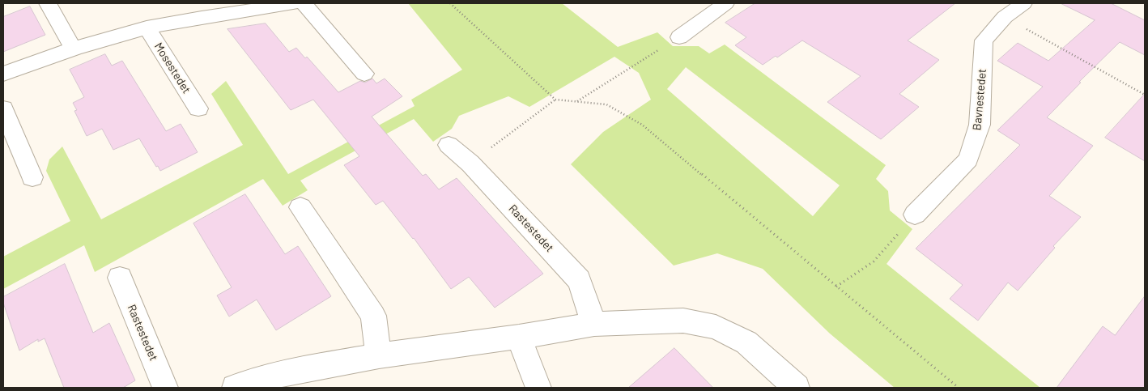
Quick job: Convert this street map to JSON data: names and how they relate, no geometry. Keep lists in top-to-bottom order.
{
  "streets": {
    "street": ["Mosestedet", "Bavnestedet", "Rastestedet"]
  }
}
